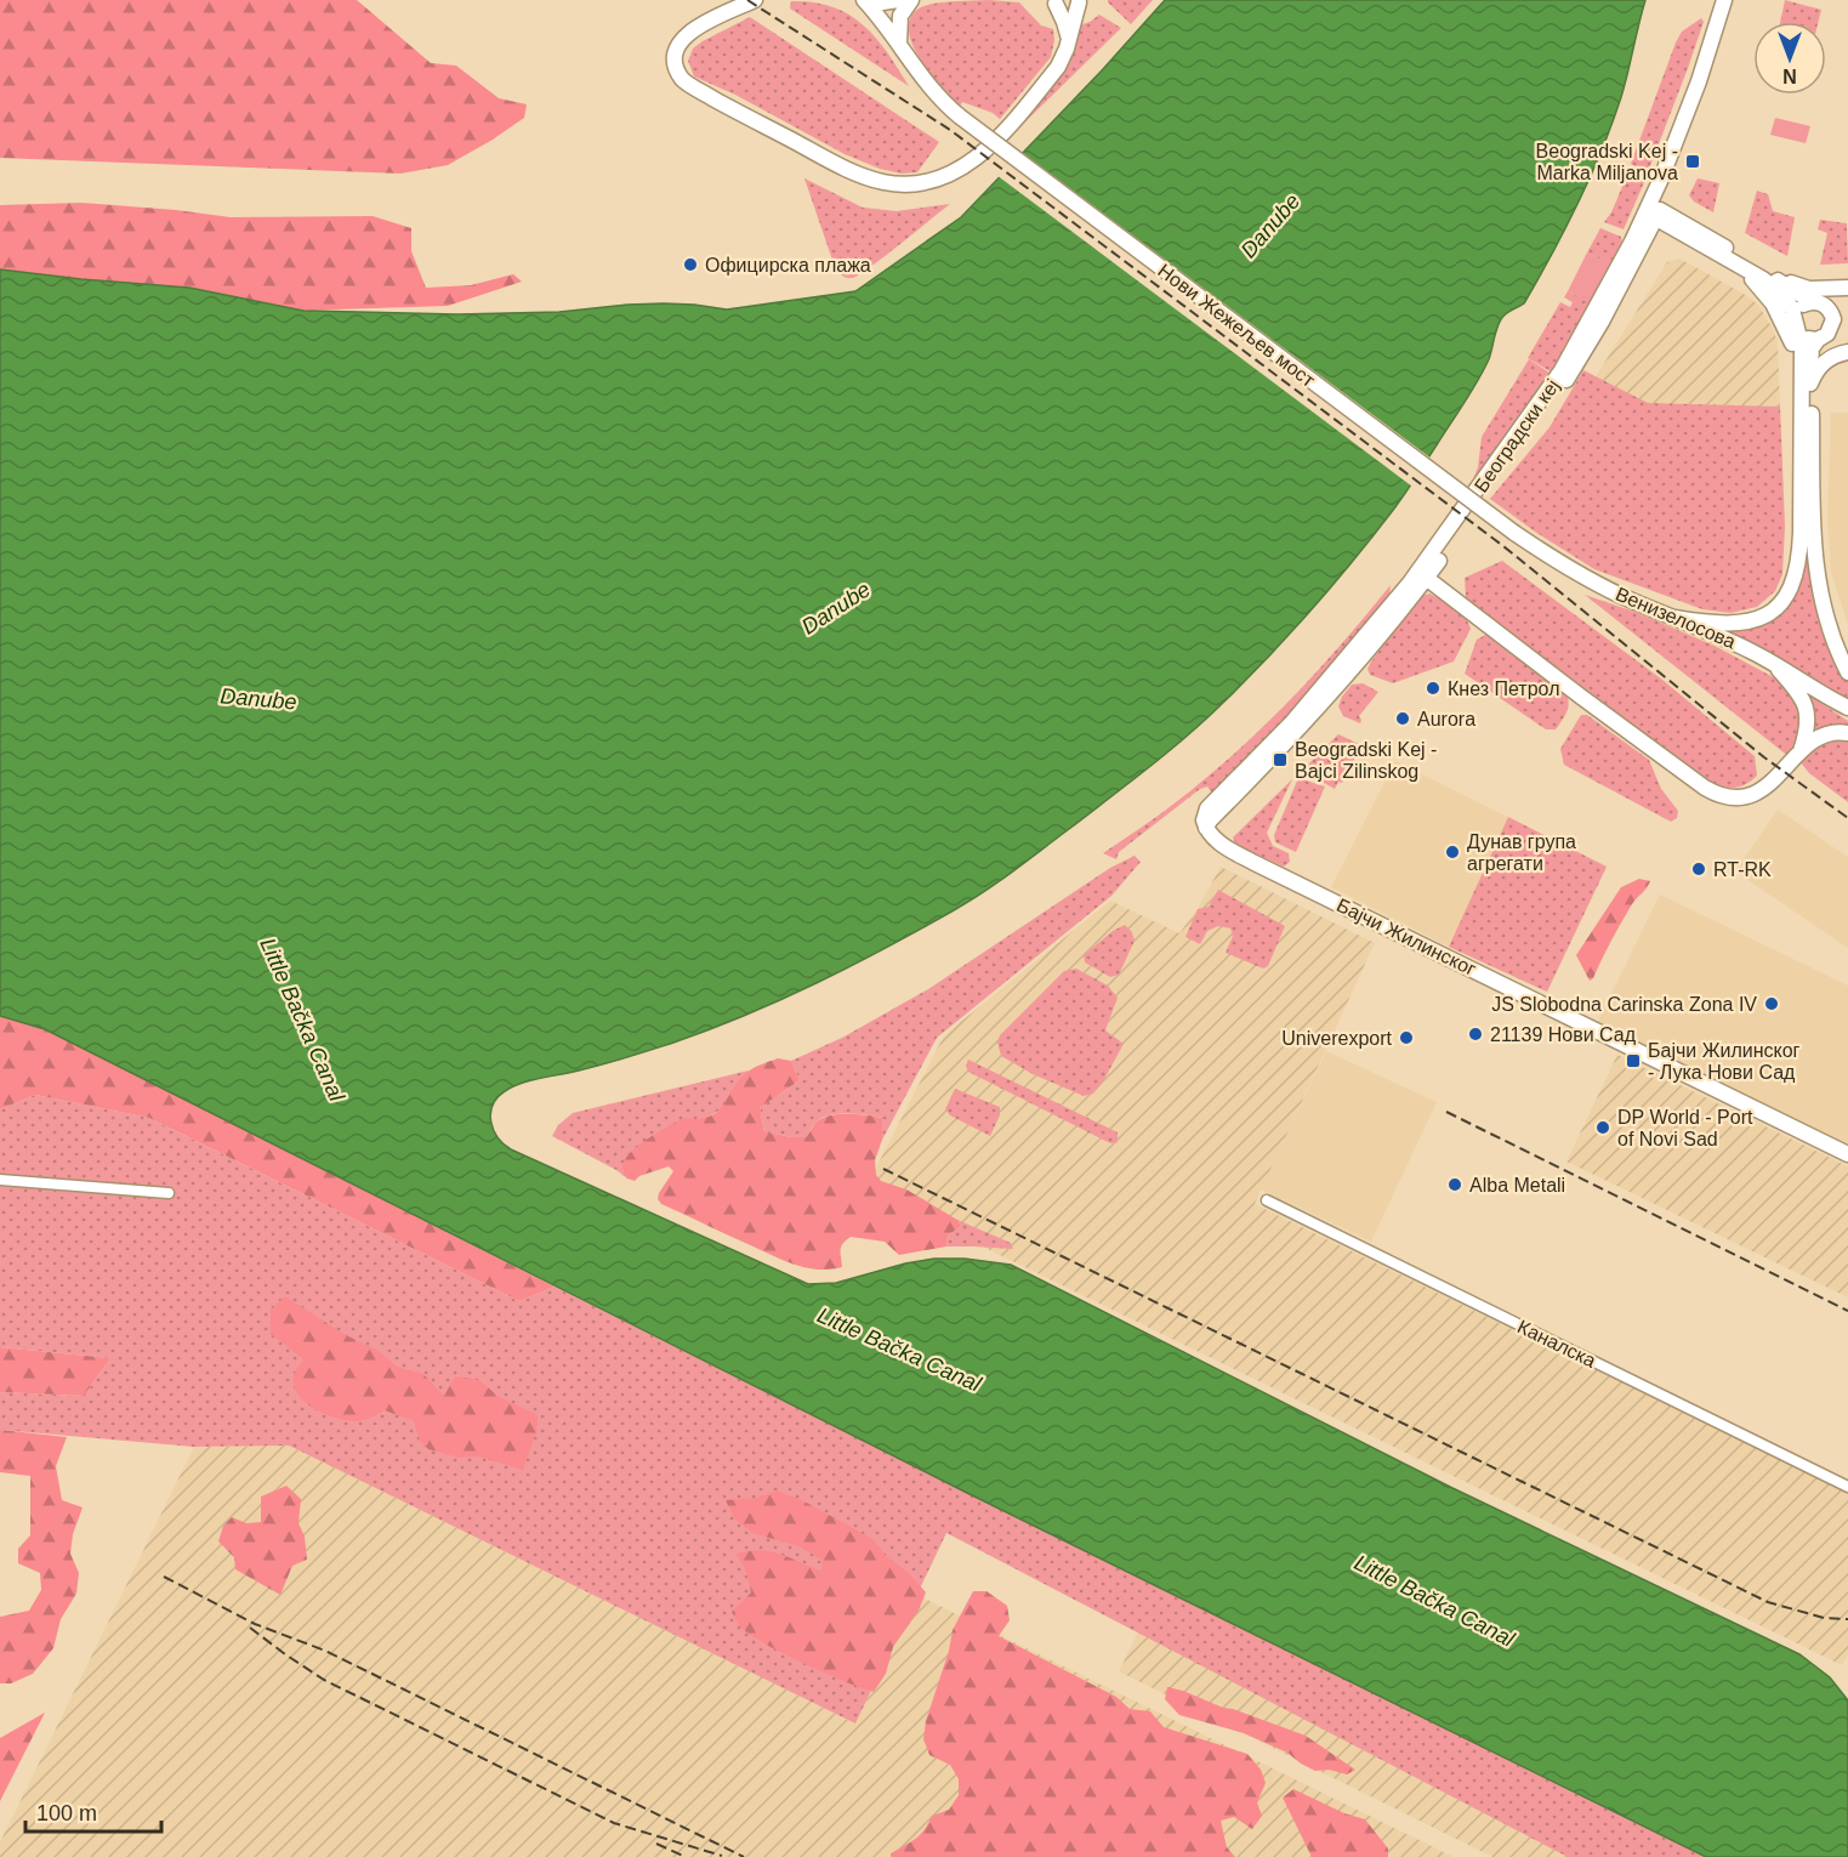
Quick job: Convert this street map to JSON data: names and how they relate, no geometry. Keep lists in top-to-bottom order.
{
  "streets": {
    "main road": [
      "Нови Жежељев мост",
      "Београдски кеј",
      "Венизелосова",
      "Бајчи Жилинског"
    ],
    "street": ["Каналска"]
  },
  "crossings": [
    ["Нови Жежељев мост", "Венизелосова"],
    ["Београдски кеј", "Бајчи Жилинског"]
  ],
  "water": ["Danube", "Little Bačka Canal"],
  "places": {
    "transit": ["Beogradski Kej - Marka Miljanova", "Beogradski Kej - Bajci Zilinskog", "Бајчи Жилинског - Лука Нови Сад"],
    "other": [
      "Официрска плажа",
      "Кнез Петрол",
      "Aurora",
      "Дунав група агрегати",
      "RT-RK",
      "JS Slobodna Carinska Zona IV",
      "21139 Нови Сад",
      "Univerexport",
      "DP World - Port of Novi Sad",
      "Alba Metali"
    ]
  },
  "scale_bar": "100 m",
  "north": "bottom"
}
